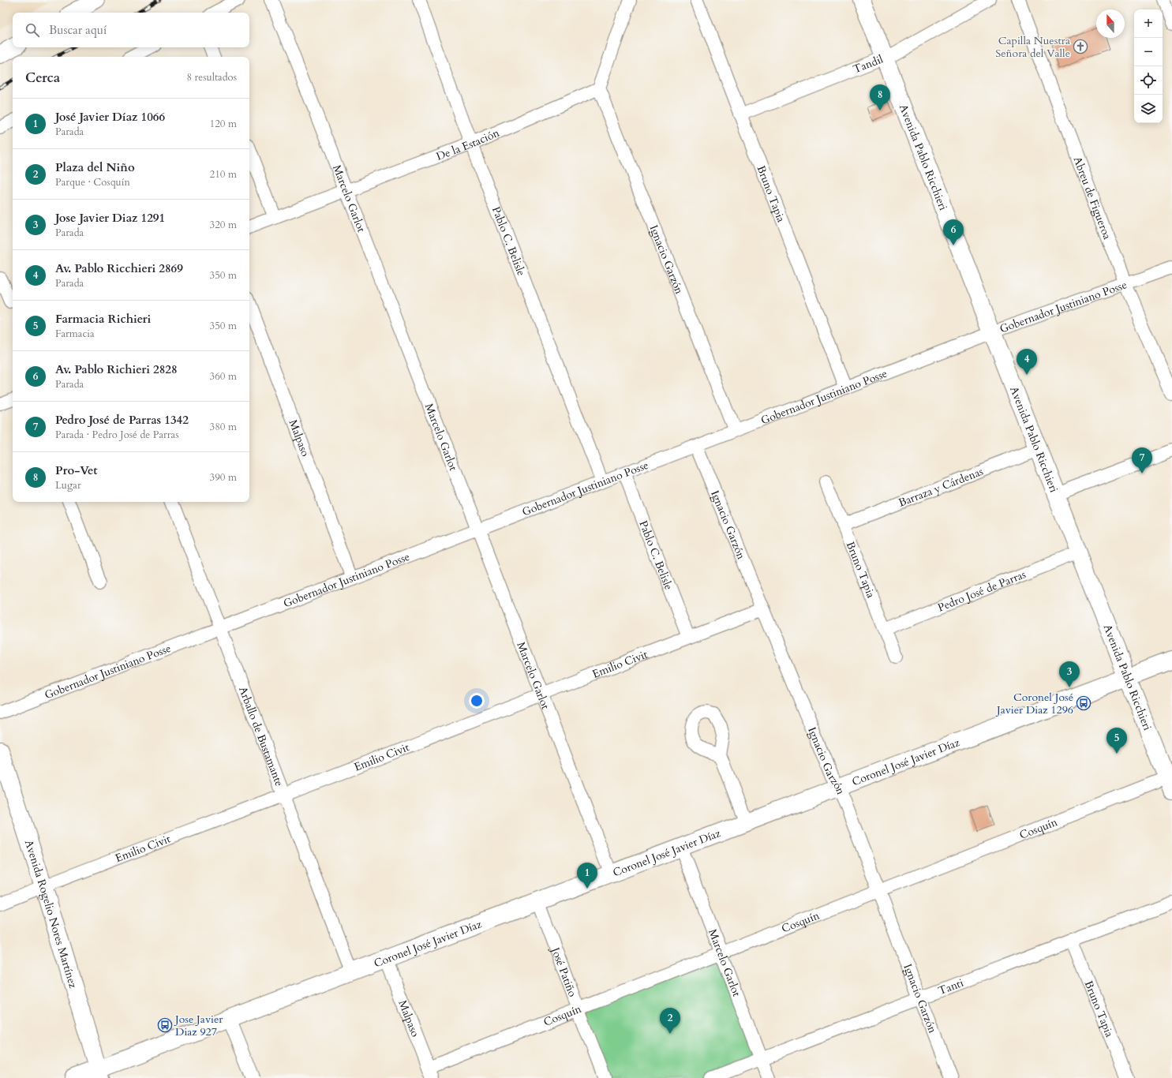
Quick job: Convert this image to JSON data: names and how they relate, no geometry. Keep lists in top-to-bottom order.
{
  "streets": {
    "main road": ["Avenida Pablo Ricchieri", "Coronel José Javier Díaz", "Avenida Rogelio Nores Martínez"],
    "street": [
      "Tandil",
      "De la Estación",
      "Bruno Tapia",
      "Marcelo Garlot",
      "Abreu de Figueroa",
      "Pablo C. Belisle",
      "Ignacio Garzón",
      "Gobernador Justiniano Posse",
      "Malpaso",
      "Barraza y Cárdenas",
      "Pedro José de Parras",
      "Emilio Civit",
      "Arballo de Bustamante",
      "Cosquín",
      "José Patiño",
      "Tanti"
    ]
  },
  "crossings": [
    ["Tandil", "Avenida Pablo Ricchieri"],
    ["Tandil", "Bruno Tapia"],
    ["De la Estación", "Marcelo Garlot"],
    ["De la Estación", "Pablo C. Belisle"],
    ["De la Estación", "Ignacio Garzón"],
    ["Avenida Pablo Ricchieri", "Gobernador Justiniano Posse"],
    ["Avenida Pablo Ricchieri", "Barraza y Cárdenas"],
    ["Avenida Pablo Ricchieri", "Pedro José de Parras"],
    ["Avenida Pablo Ricchieri", "Coronel José Javier Díaz"],
    ["Avenida Pablo Ricchieri", "Cosquín"],
    ["Bruno Tapia", "Gobernador Justiniano Posse"],
    ["Bruno Tapia", "Barraza y Cárdenas"],
    ["Bruno Tapia", "Pedro José de Parras"],
    ["Bruno Tapia", "Tanti"],
    ["Marcelo Garlot", "Gobernador Justiniano Posse"],
    ["Marcelo Garlot", "Emilio Civit"],
    ["Marcelo Garlot", "Coronel José Javier Díaz"],
    ["Marcelo Garlot", "Cosquín"],
    ["Marcelo Garlot", "Tanti"],
    ["Abreu de Figueroa", "Gobernador Justiniano Posse"],
    ["Pablo C. Belisle", "Gobernador Justiniano Posse"],
    ["Pablo C. Belisle", "Emilio Civit"],
    ["Ignacio Garzón", "Gobernador Justiniano Posse"],
    ["Ignacio Garzón", "Emilio Civit"],
    ["Ignacio Garzón", "Coronel José Javier Díaz"],
    ["Ignacio Garzón", "Cosquín"],
    ["Ignacio Garzón", "Tanti"],
    ["Gobernador Justiniano Posse", "Malpaso"],
    ["Gobernador Justiniano Posse", "Arballo de Bustamante"],
    ["Malpaso", "Coronel José Javier Díaz"],
    ["Malpaso", "Cosquín"],
    ["Emilio Civit", "Arballo de Bustamante"],
    ["Emilio Civit", "Avenida Rogelio Nores Martínez"],
    ["Arballo de Bustamante", "Coronel José Javier Díaz"],
    ["Coronel José Javier Díaz", "Avenida Rogelio Nores Martínez"],
    ["Coronel José Javier Díaz", "José Patiño"],
    ["Cosquín", "José Patiño"]
  ],
  "places": {
    "church": ["Capilla Nuestra Señora del Valle"],
    "bus stop": ["Coronel José Javier Diaz 1296", "Jose Javier Diaz 927"]
  },
  "north": "top",
  "page": {
    "map_buttons": ["+", "−"],
    "search": "Buscar aquí",
    "heading": ["Cerca", "8 resultados"],
    "pins": [
      "8",
      "6",
      "4",
      "7",
      "3",
      "5",
      "1",
      "2"
    ],
    "list": [
      {
        "mark": "1",
        "name": "José Javier Díaz 1066",
        "note": "Parada",
        "value": "120 m"
      },
      {
        "mark": "2",
        "name": "Plaza del Niño",
        "note": "Parque · Cosquín",
        "value": "210 m"
      },
      {
        "mark": "3",
        "name": "Jose Javier Diaz 1291",
        "note": "Parada",
        "value": "320 m"
      },
      {
        "mark": "4",
        "name": "Av. Pablo Ricchieri 2869",
        "note": "Parada",
        "value": "350 m"
      },
      {
        "mark": "5",
        "name": "Farmacia Richieri",
        "note": "Farmacia",
        "value": "350 m"
      },
      {
        "mark": "6",
        "name": "Av. Pablo Richieri 2828",
        "note": "Parada",
        "value": "360 m"
      },
      {
        "mark": "7",
        "name": "Pedro José de Parras 1342",
        "note": "Parada · Pedro José de Parras",
        "value": "380 m"
      },
      {
        "mark": "8",
        "name": "Pro-Vet",
        "note": "Lugar",
        "value": "390 m"
      }
    ]
  }
}
